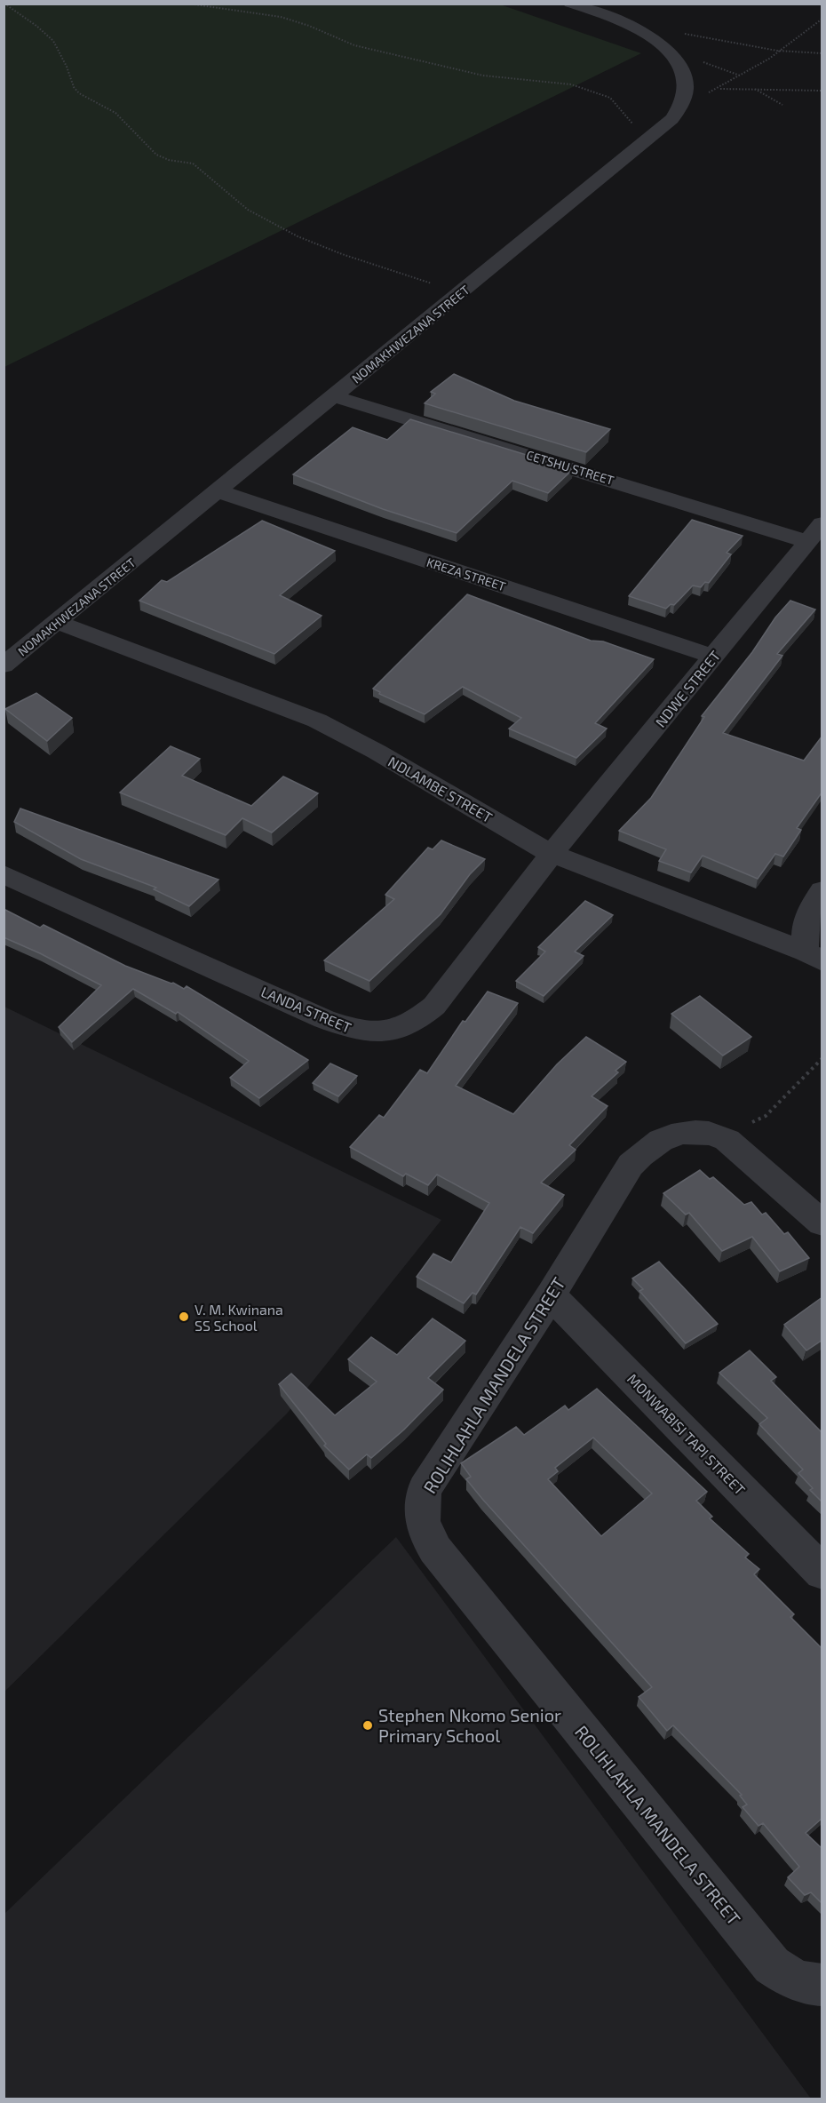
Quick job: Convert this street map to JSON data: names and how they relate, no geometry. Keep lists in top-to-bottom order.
{
  "streets": {
    "street": [
      "NOMAKHWEZANA STREET",
      "CETSHU STREET",
      "KREZA STREET",
      "NDWE STREET",
      "NDLAMBE STREET",
      "LANDA STREET",
      "ROLIHLAHLA MANDELA STREET",
      "MONWABISI TAPI STREET"
    ]
  },
  "crossings": [
    ["NOMAKHWEZANA STREET", "CETSHU STREET"],
    ["NOMAKHWEZANA STREET", "KREZA STREET"],
    ["NOMAKHWEZANA STREET", "NDLAMBE STREET"],
    ["CETSHU STREET", "NDWE STREET"],
    ["KREZA STREET", "NDWE STREET"],
    ["NDWE STREET", "NDLAMBE STREET"],
    ["NDWE STREET", "LANDA STREET"],
    ["NDLAMBE STREET", "LANDA STREET"],
    ["ROLIHLAHLA MANDELA STREET", "MONWABISI TAPI STREET"]
  ],
  "places": ["V. M. Kwinana SS School", "Stephen Nkomo Senior Primary School"]
}
